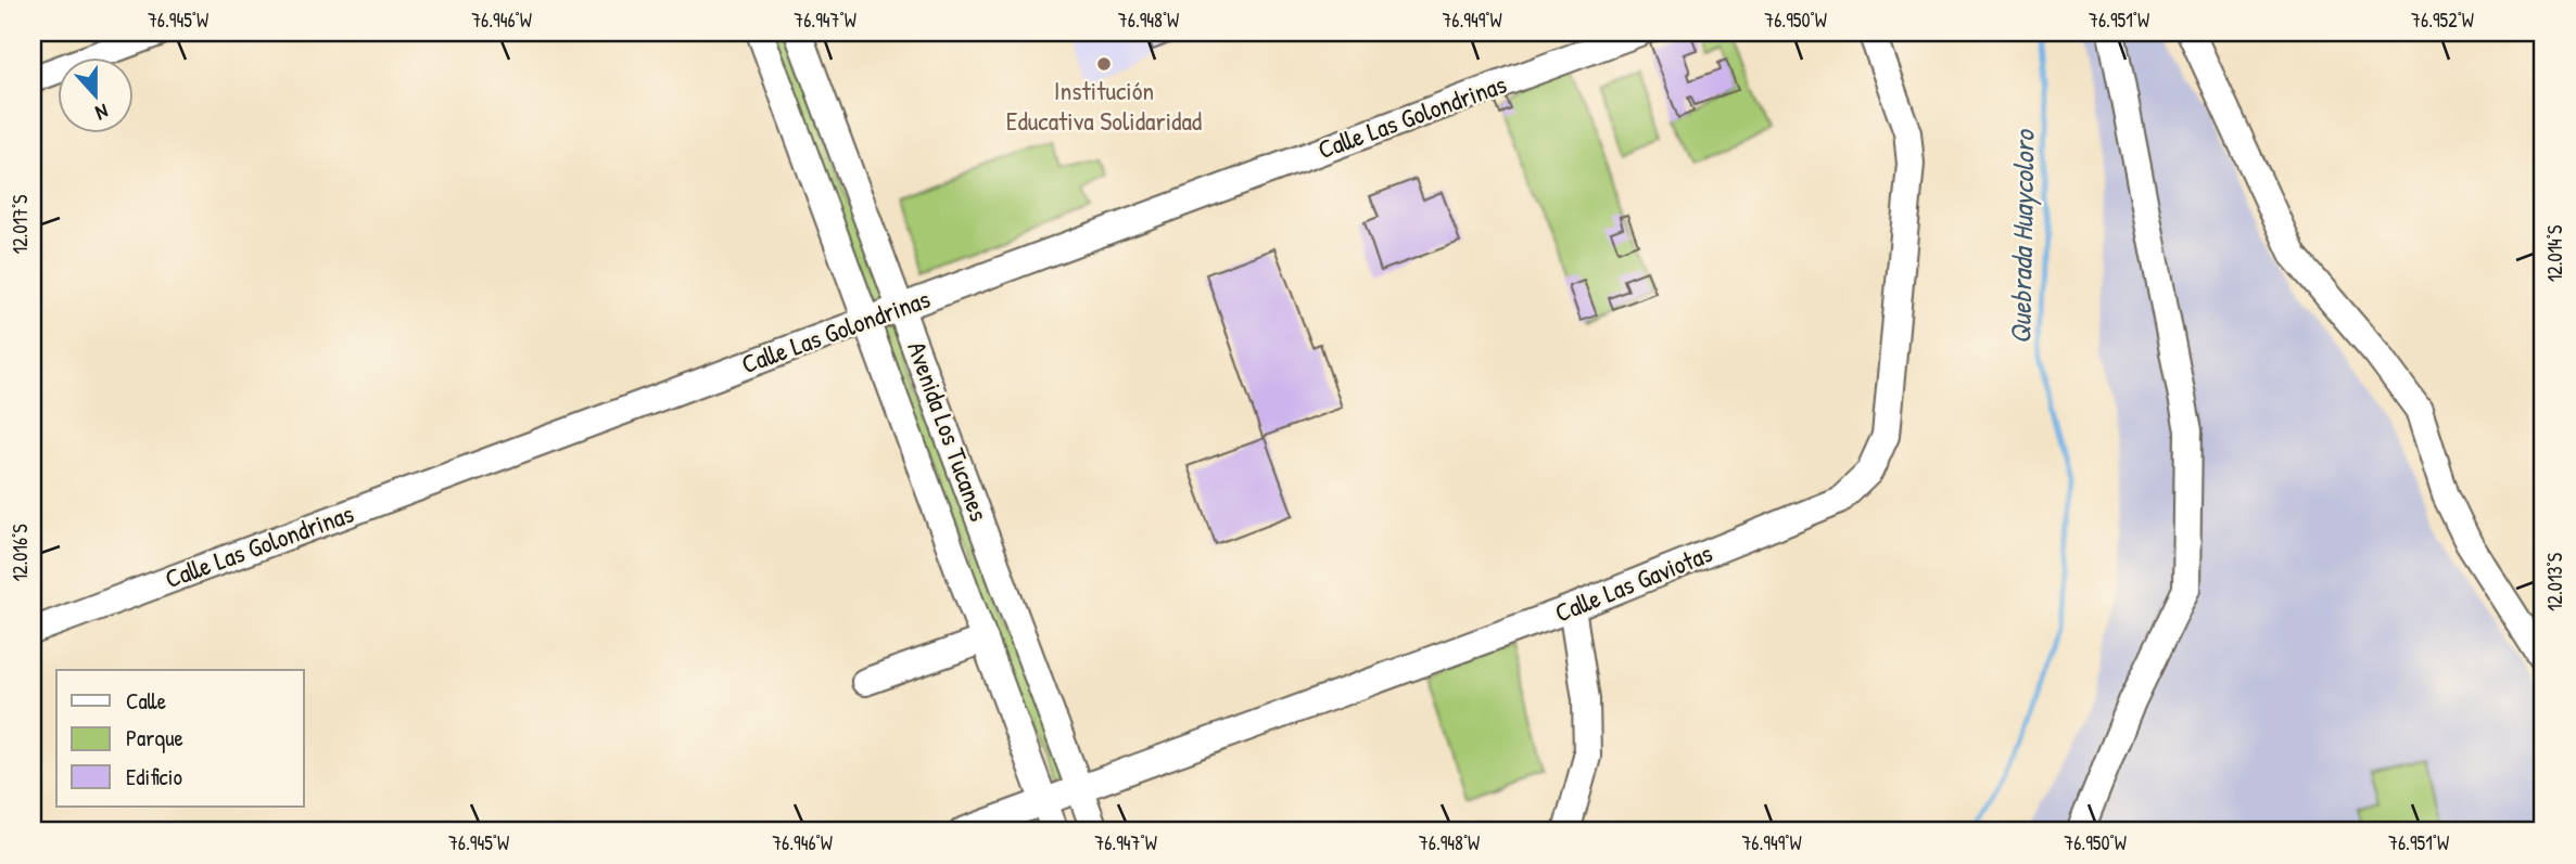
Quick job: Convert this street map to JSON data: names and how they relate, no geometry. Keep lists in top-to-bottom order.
{
  "streets": {
    "street": ["Calle Las Golondrinas", "Avenida Los Tucanes", "Calle Las Gaviotas"]
  },
  "crossings": [
    ["Calle Las Golondrinas", "Avenida Los Tucanes"],
    ["Avenida Los Tucanes", "Calle Las Gaviotas"]
  ],
  "water": ["Quebrada Huaycoloro"],
  "places": ["Institución Educativa Solidaridad"],
  "legend": ["Calle", "Parque", "Edificio"],
  "north": "bottom",
  "coordinates": [
    "76.945°W",
    "76.946°W",
    "76.947°W",
    "76.948°W",
    "76.949°W",
    "76.950°W",
    "76.951°W",
    "76.952°W",
    "12.017°S",
    "12.014°S",
    "12.016°S",
    "12.013°S"
  ]
}
